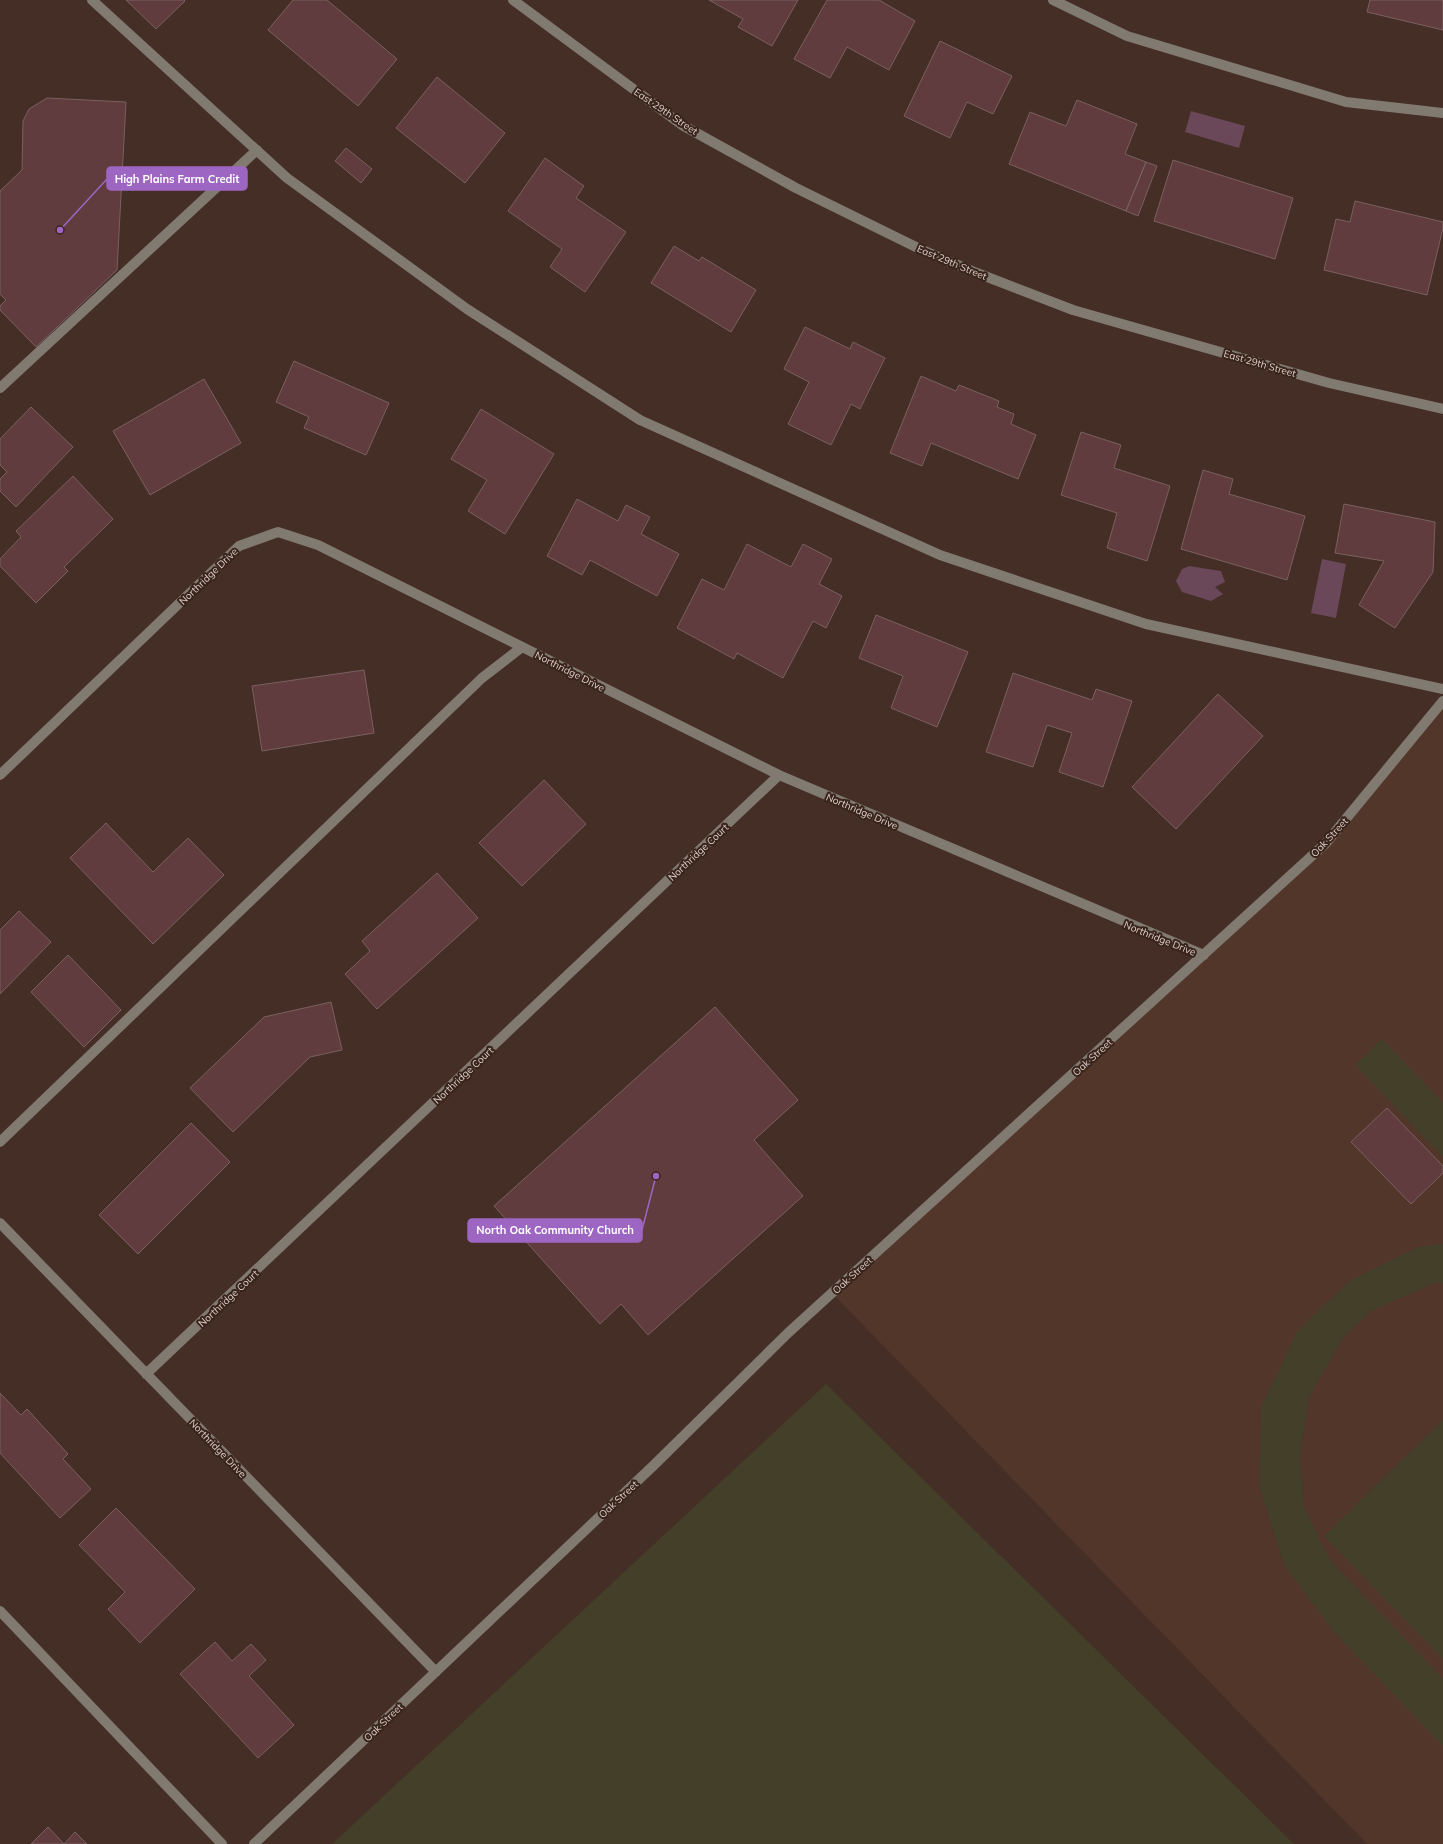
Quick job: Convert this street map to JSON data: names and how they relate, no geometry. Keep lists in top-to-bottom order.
{
  "streets": {
    "street": [
      "East 29th Street",
      "Northridge Drive",
      "Oak Street",
      "Northridge Court"
    ]
  },
  "crossings": [
    ["Northridge Drive", "Oak Street"],
    ["Northridge Drive", "Northridge Court"]
  ],
  "places": ["High Plains Farm Credit", "North Oak Community Church"]
}
